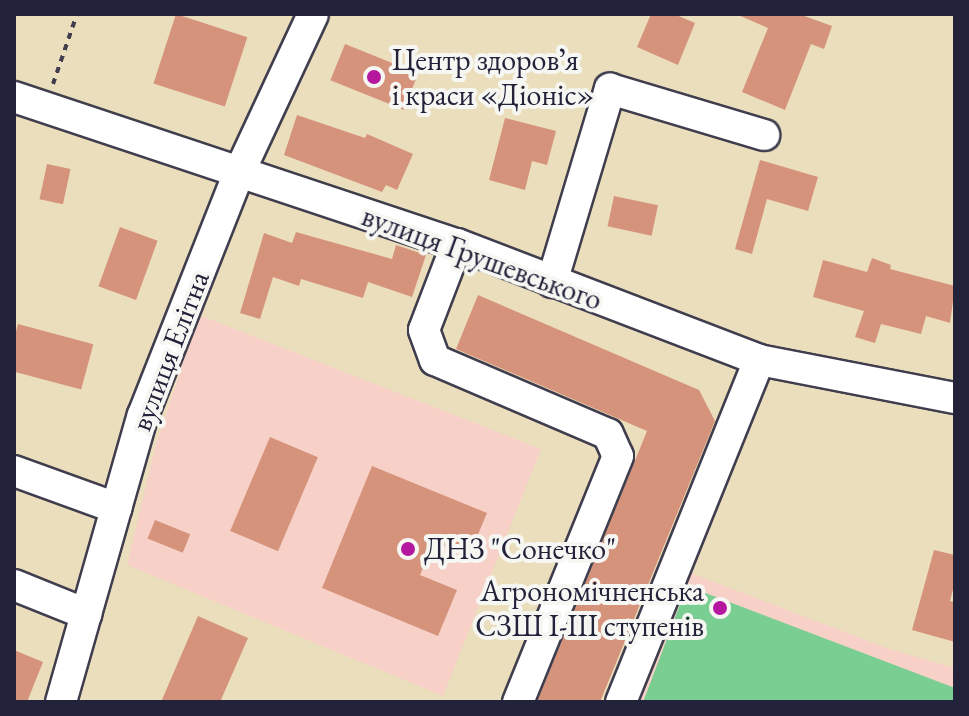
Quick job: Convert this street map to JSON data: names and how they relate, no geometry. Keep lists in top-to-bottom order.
{
  "streets": {
    "street": ["вулиця Грушевського", "вулиця Елітна"]
  },
  "crossings": [
    ["вулиця Грушевського", "вулиця Елітна"]
  ],
  "places": ["Центр здоровʼя і краси «Діоніс»", "ДНЗ \"Сонечко\"", "Агрономічненська СЗШ І-ІІІ ступенів"]
}
